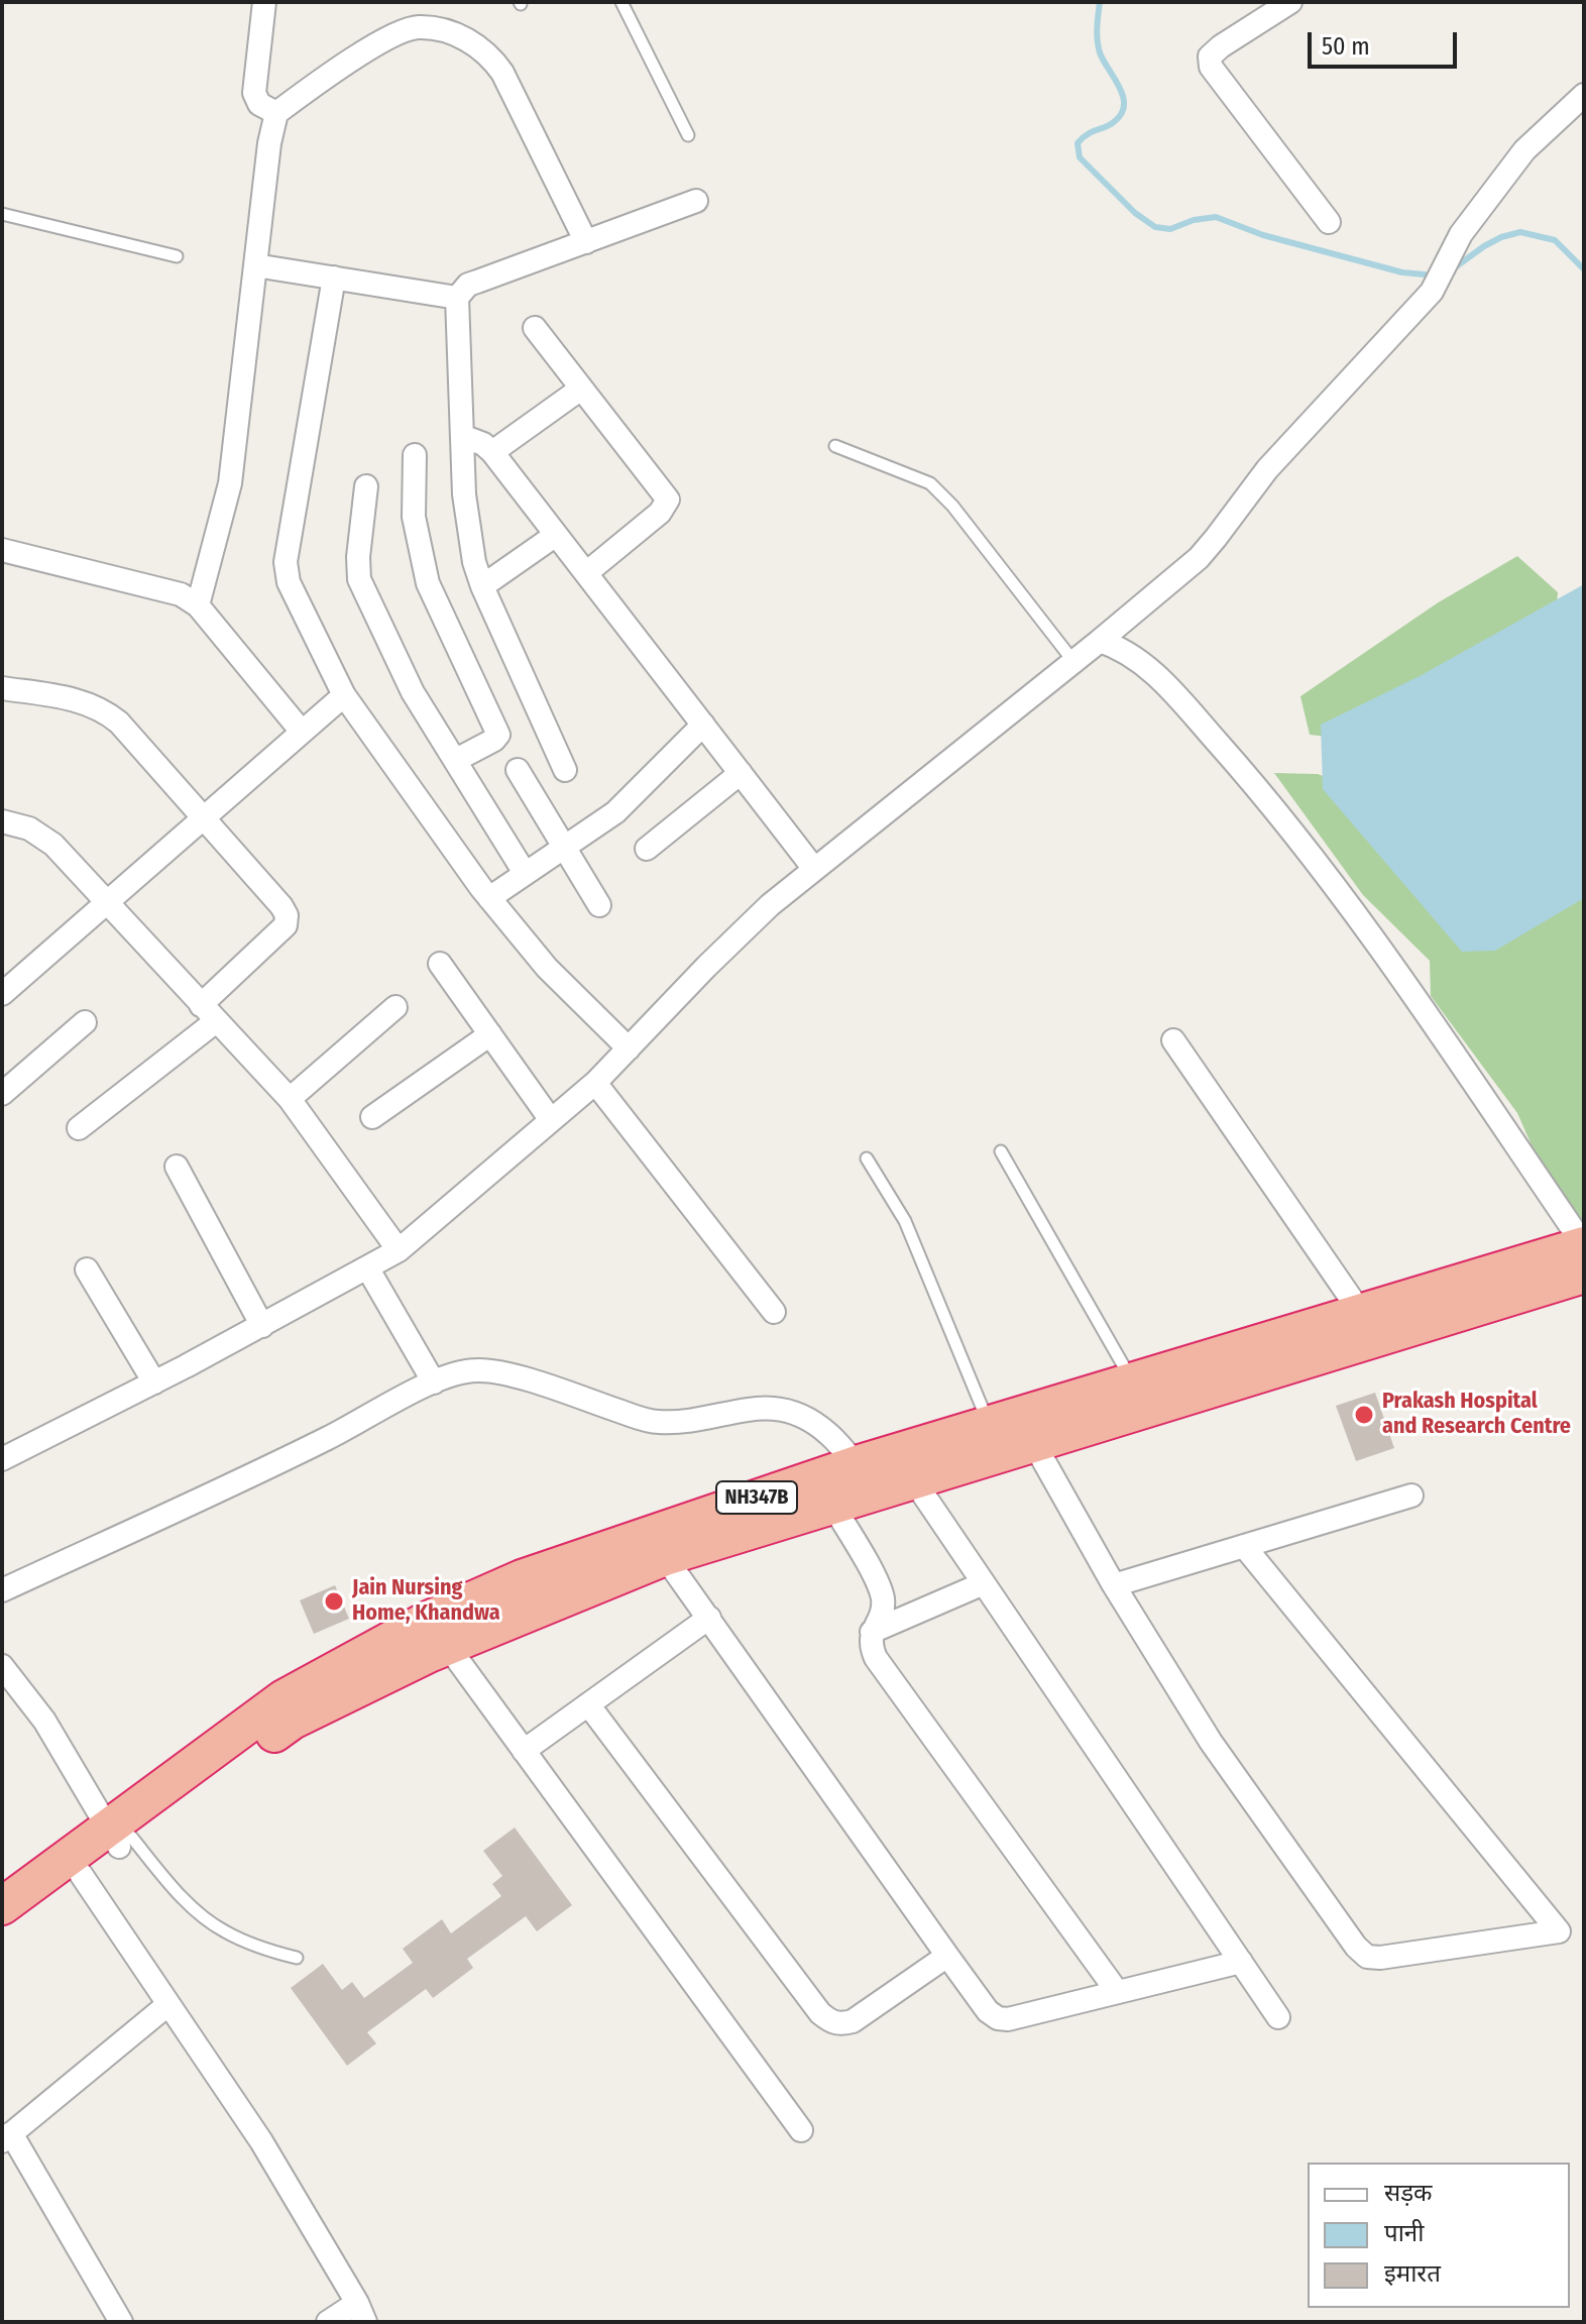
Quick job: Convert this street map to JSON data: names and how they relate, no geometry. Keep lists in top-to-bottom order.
{
  "streets": {
    "highway": ["NH347B"]
  },
  "places": ["Prakash Hospital and Research Centre", "Jain Nursing Home, Khandwa"],
  "legend": ["सड़क", "पानी", "इमारत"],
  "scale_bar": "50 m"
}
